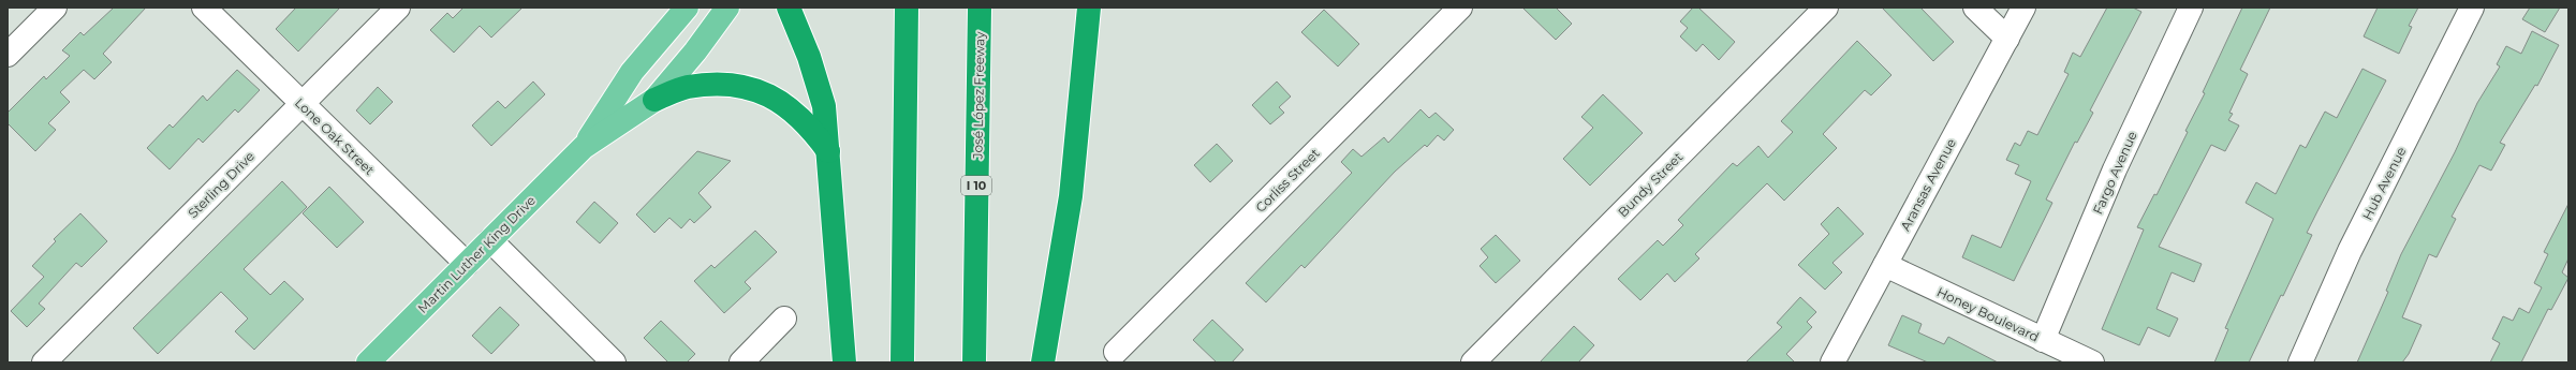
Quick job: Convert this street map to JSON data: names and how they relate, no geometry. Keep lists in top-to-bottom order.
{
  "streets": {
    "highway": ["José López Freeway", "I 10"],
    "main road": ["Martin Luther King Drive"],
    "street": [
      "Lone Oak Street",
      "Fargo Avenue",
      "Corliss Street",
      "Hub Avenue",
      "Sterling Drive",
      "Bundy Street",
      "Aransas Avenue",
      "Honey Boulevard"
    ]
  },
  "crossings": [
    ["Lone Oak Street", "Sterling Drive"],
    ["Lone Oak Street", "Martin Luther King Drive"],
    ["Fargo Avenue", "Honey Boulevard"],
    ["Aransas Avenue", "Honey Boulevard"]
  ]
}
